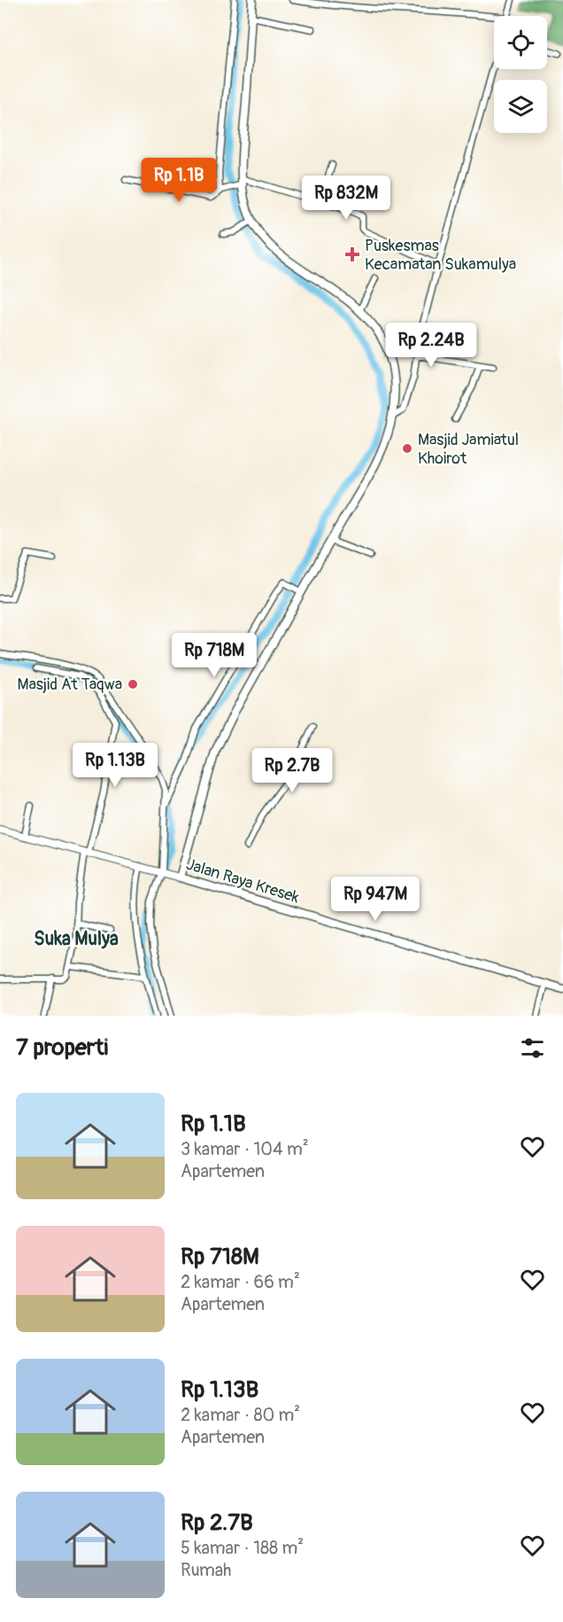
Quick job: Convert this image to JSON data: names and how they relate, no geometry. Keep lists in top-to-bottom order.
{
  "streets": {
    "main road": ["Jalan Raya Kresek"]
  },
  "districts": ["Suka Mulya"],
  "places": {
    "health": ["Puskesmas Kecamatan Sukamulya"],
    "other": ["Masjid Jamiatul Khoirot", "Masjid At Taqwa"]
  },
  "page": {
    "price": [
      "Rp 1.1B",
      "Rp 832M",
      "Rp 2.24B",
      "Rp 718M",
      "Rp 1.13B",
      "Rp 2.7B",
      "Rp 947M"
    ],
    "heading": "7 properti",
    "list": [
      {
        "name": "Rp 1.1B",
        "note": "3 kamar · 104 m² · Apartemen"
      },
      {
        "name": "Rp 718M",
        "note": "2 kamar · 66 m² · Apartemen"
      },
      {
        "name": "Rp 1.13B",
        "note": "2 kamar · 80 m² · Apartemen"
      },
      {
        "name": "Rp 2.7B",
        "note": "5 kamar · 188 m² · Rumah"
      }
    ]
  }
}
